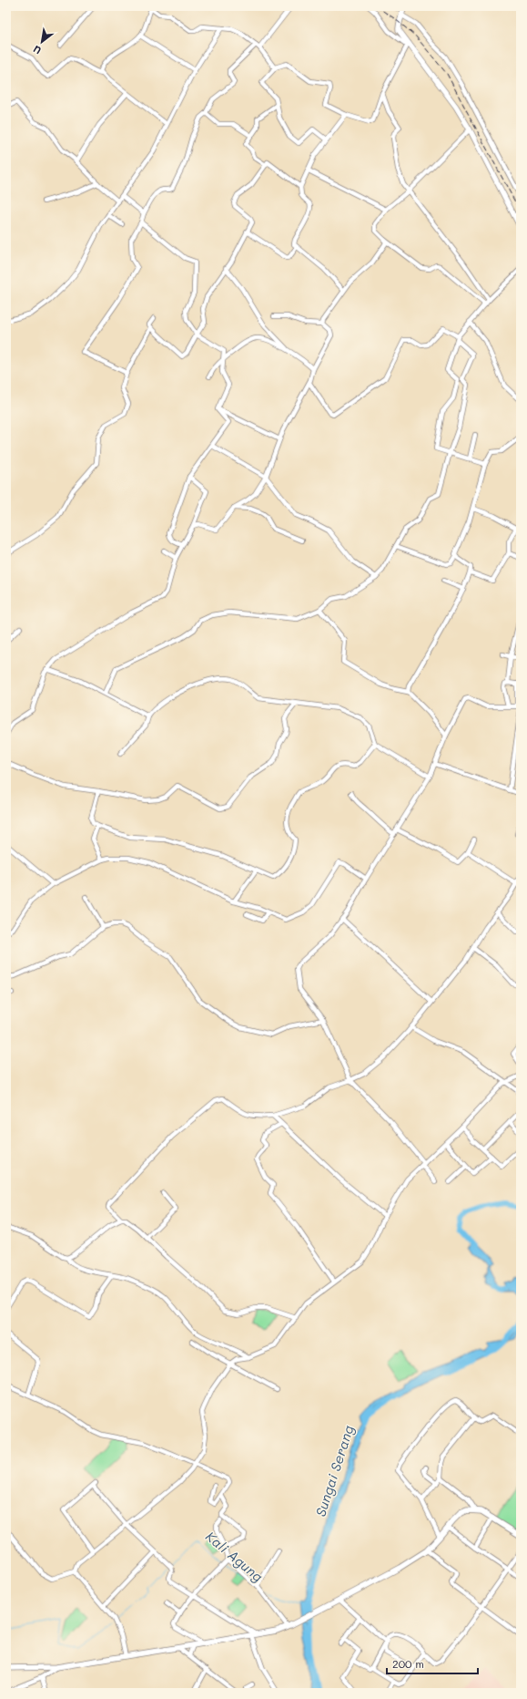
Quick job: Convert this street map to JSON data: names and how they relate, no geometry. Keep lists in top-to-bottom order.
{
  "water": ["Sungai Serang", "Kali Agung"],
  "scale_bar": "200 m",
  "north": "bottom left"
}
